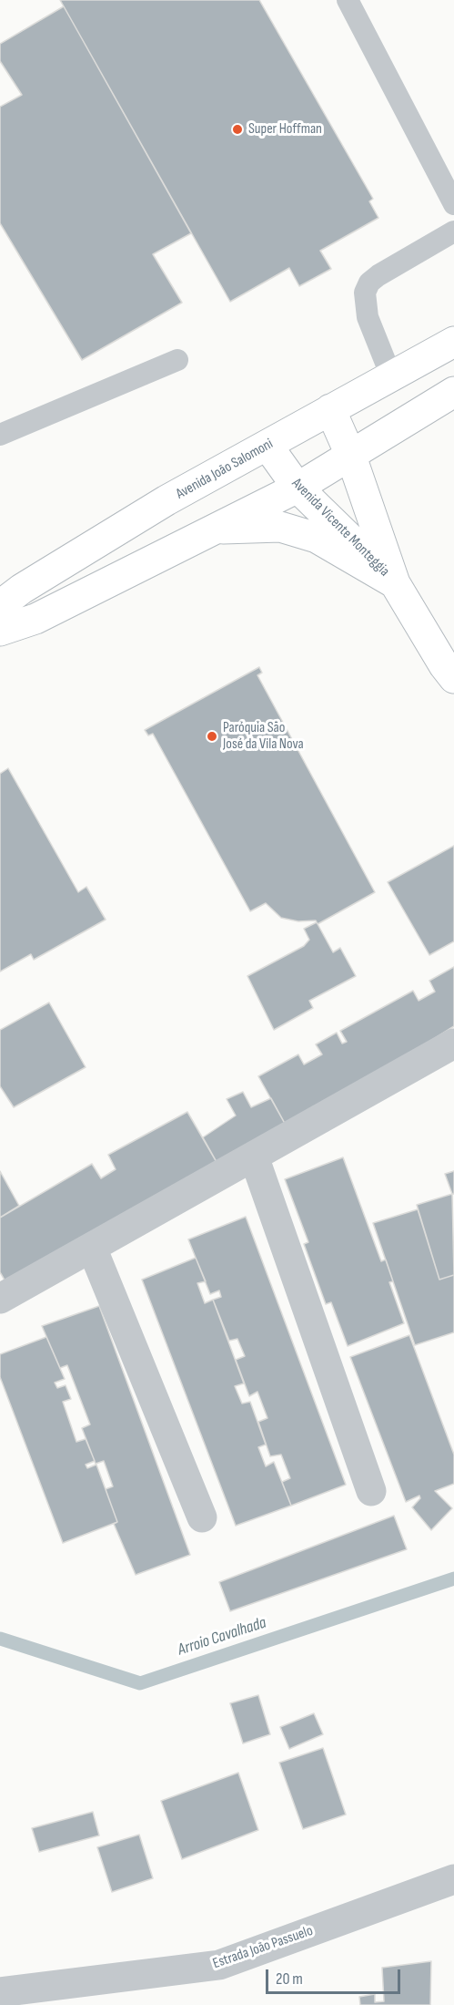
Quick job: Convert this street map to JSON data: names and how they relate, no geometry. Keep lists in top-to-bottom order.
{
  "streets": {
    "main road": ["Avenida João Salomoni", "Avenida Vicente Monteggia"],
    "street": ["Estrada João Passuelo"]
  },
  "crossings": [
    ["Avenida João Salomoni", "Avenida Vicente Monteggia"]
  ],
  "water": ["Arroio Cavalhada"],
  "places": ["Super Hoffman", "Paróquia São José da Vila Nova"],
  "scale_bar": "20 m"
}
